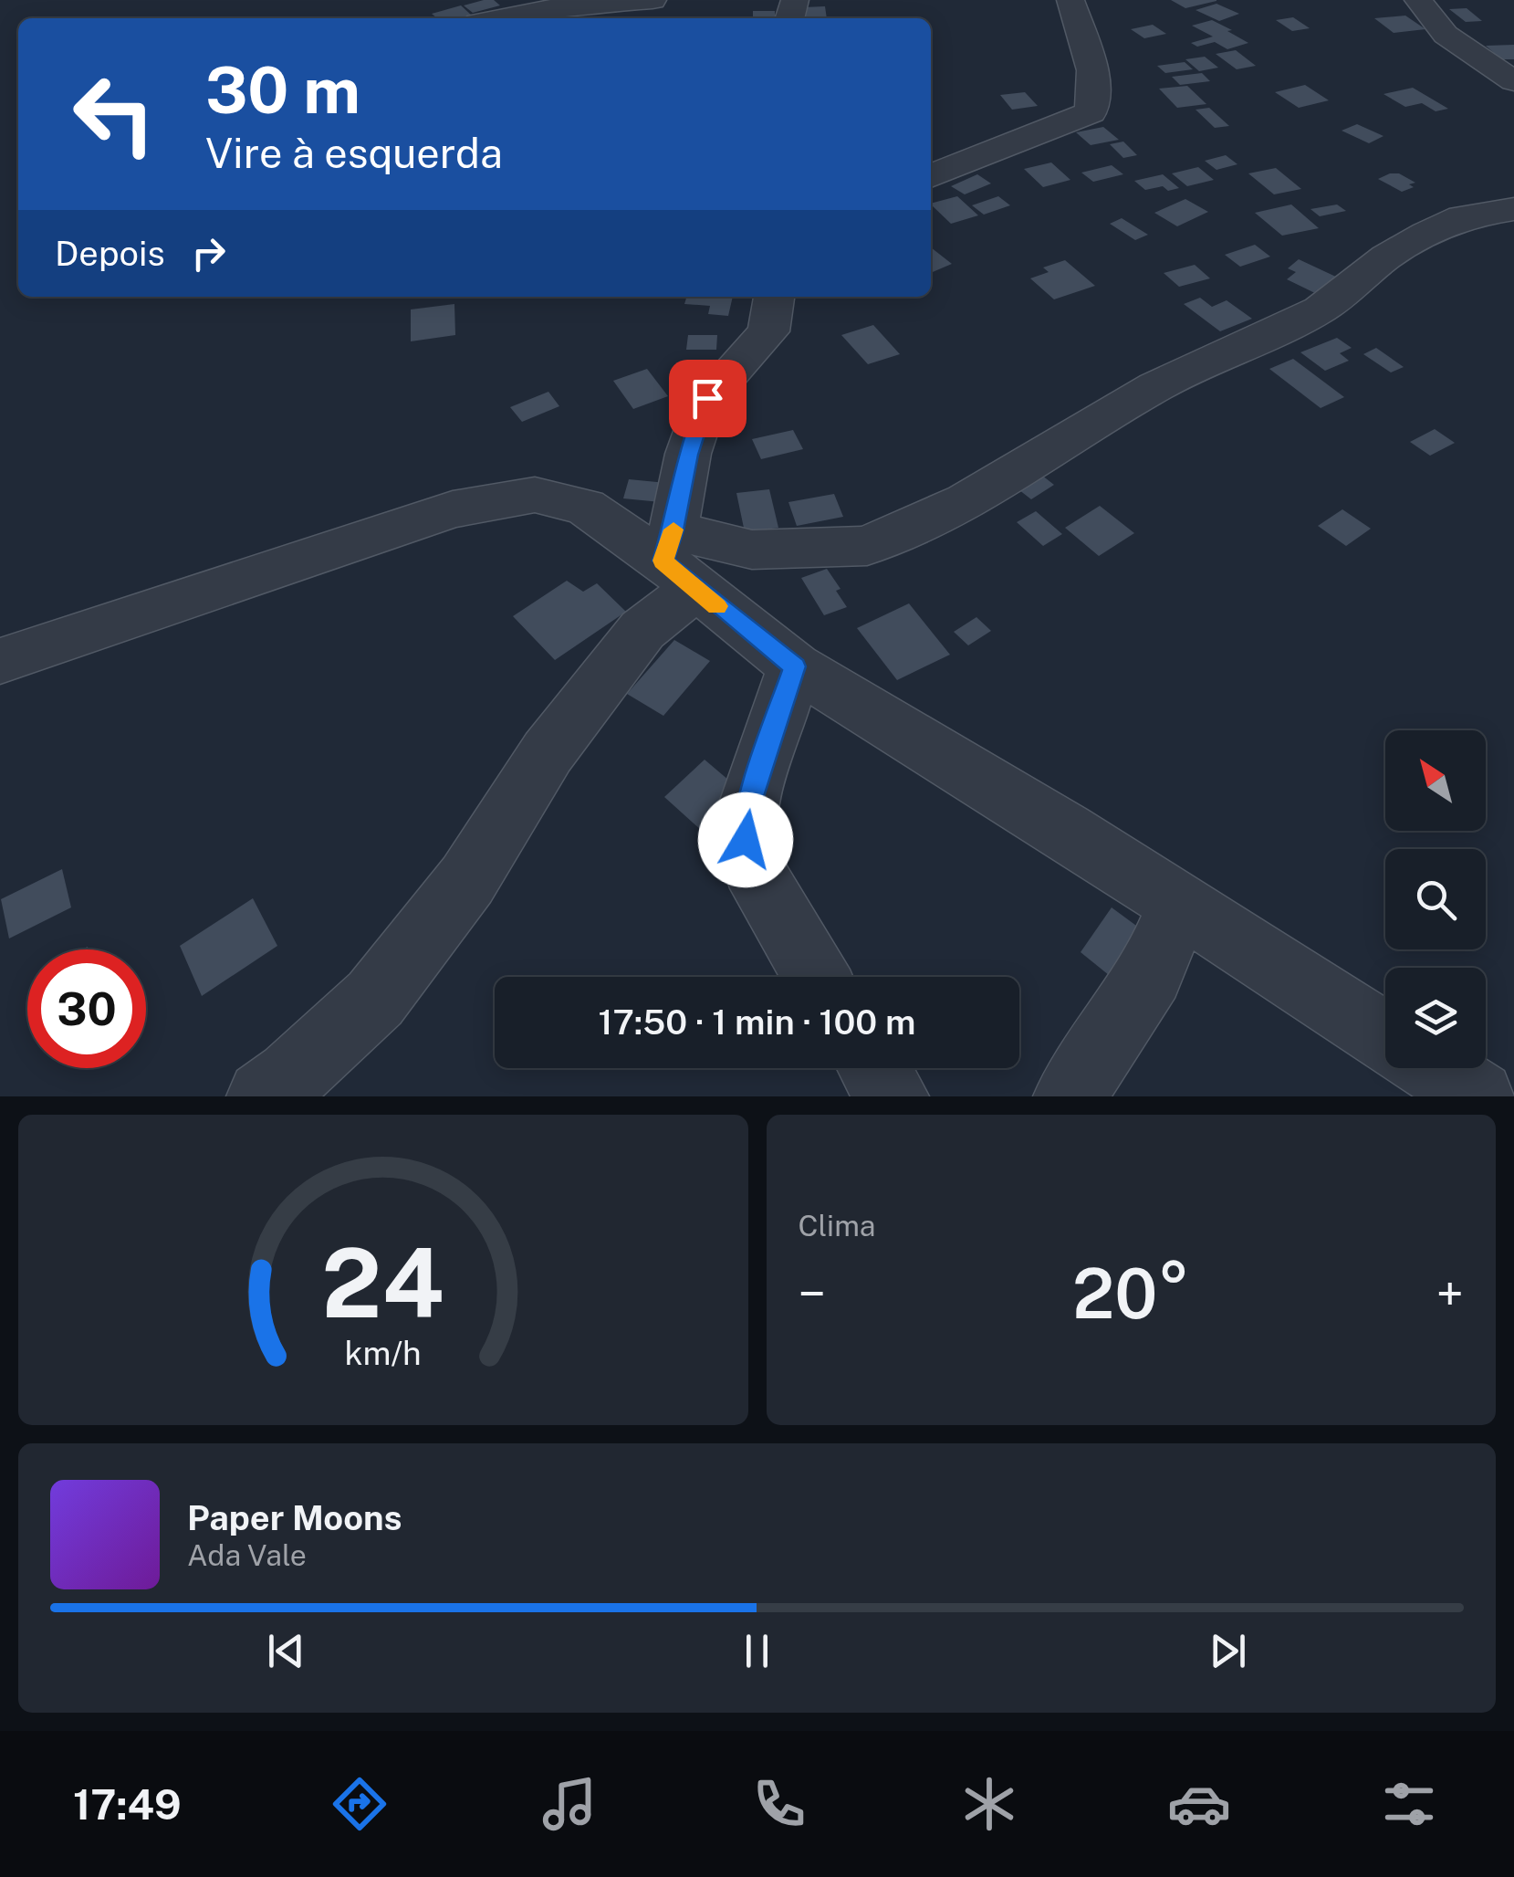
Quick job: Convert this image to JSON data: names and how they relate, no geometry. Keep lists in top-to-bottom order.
{
  "north": "top left",
  "page": {
    "turn": ["30 m", "Vire à esquerda"],
    "then": "Depois",
    "limit": "30",
    "trip": "17:50 · 1 min · 100 m",
    "tile": "Clima",
    "heat": ["−", "20°", "+"],
    "song": ["Paper Moons", "Ada Vale"],
    "tabs": "17:49",
    "gauge": ["24", "km/h"]
  }
}
